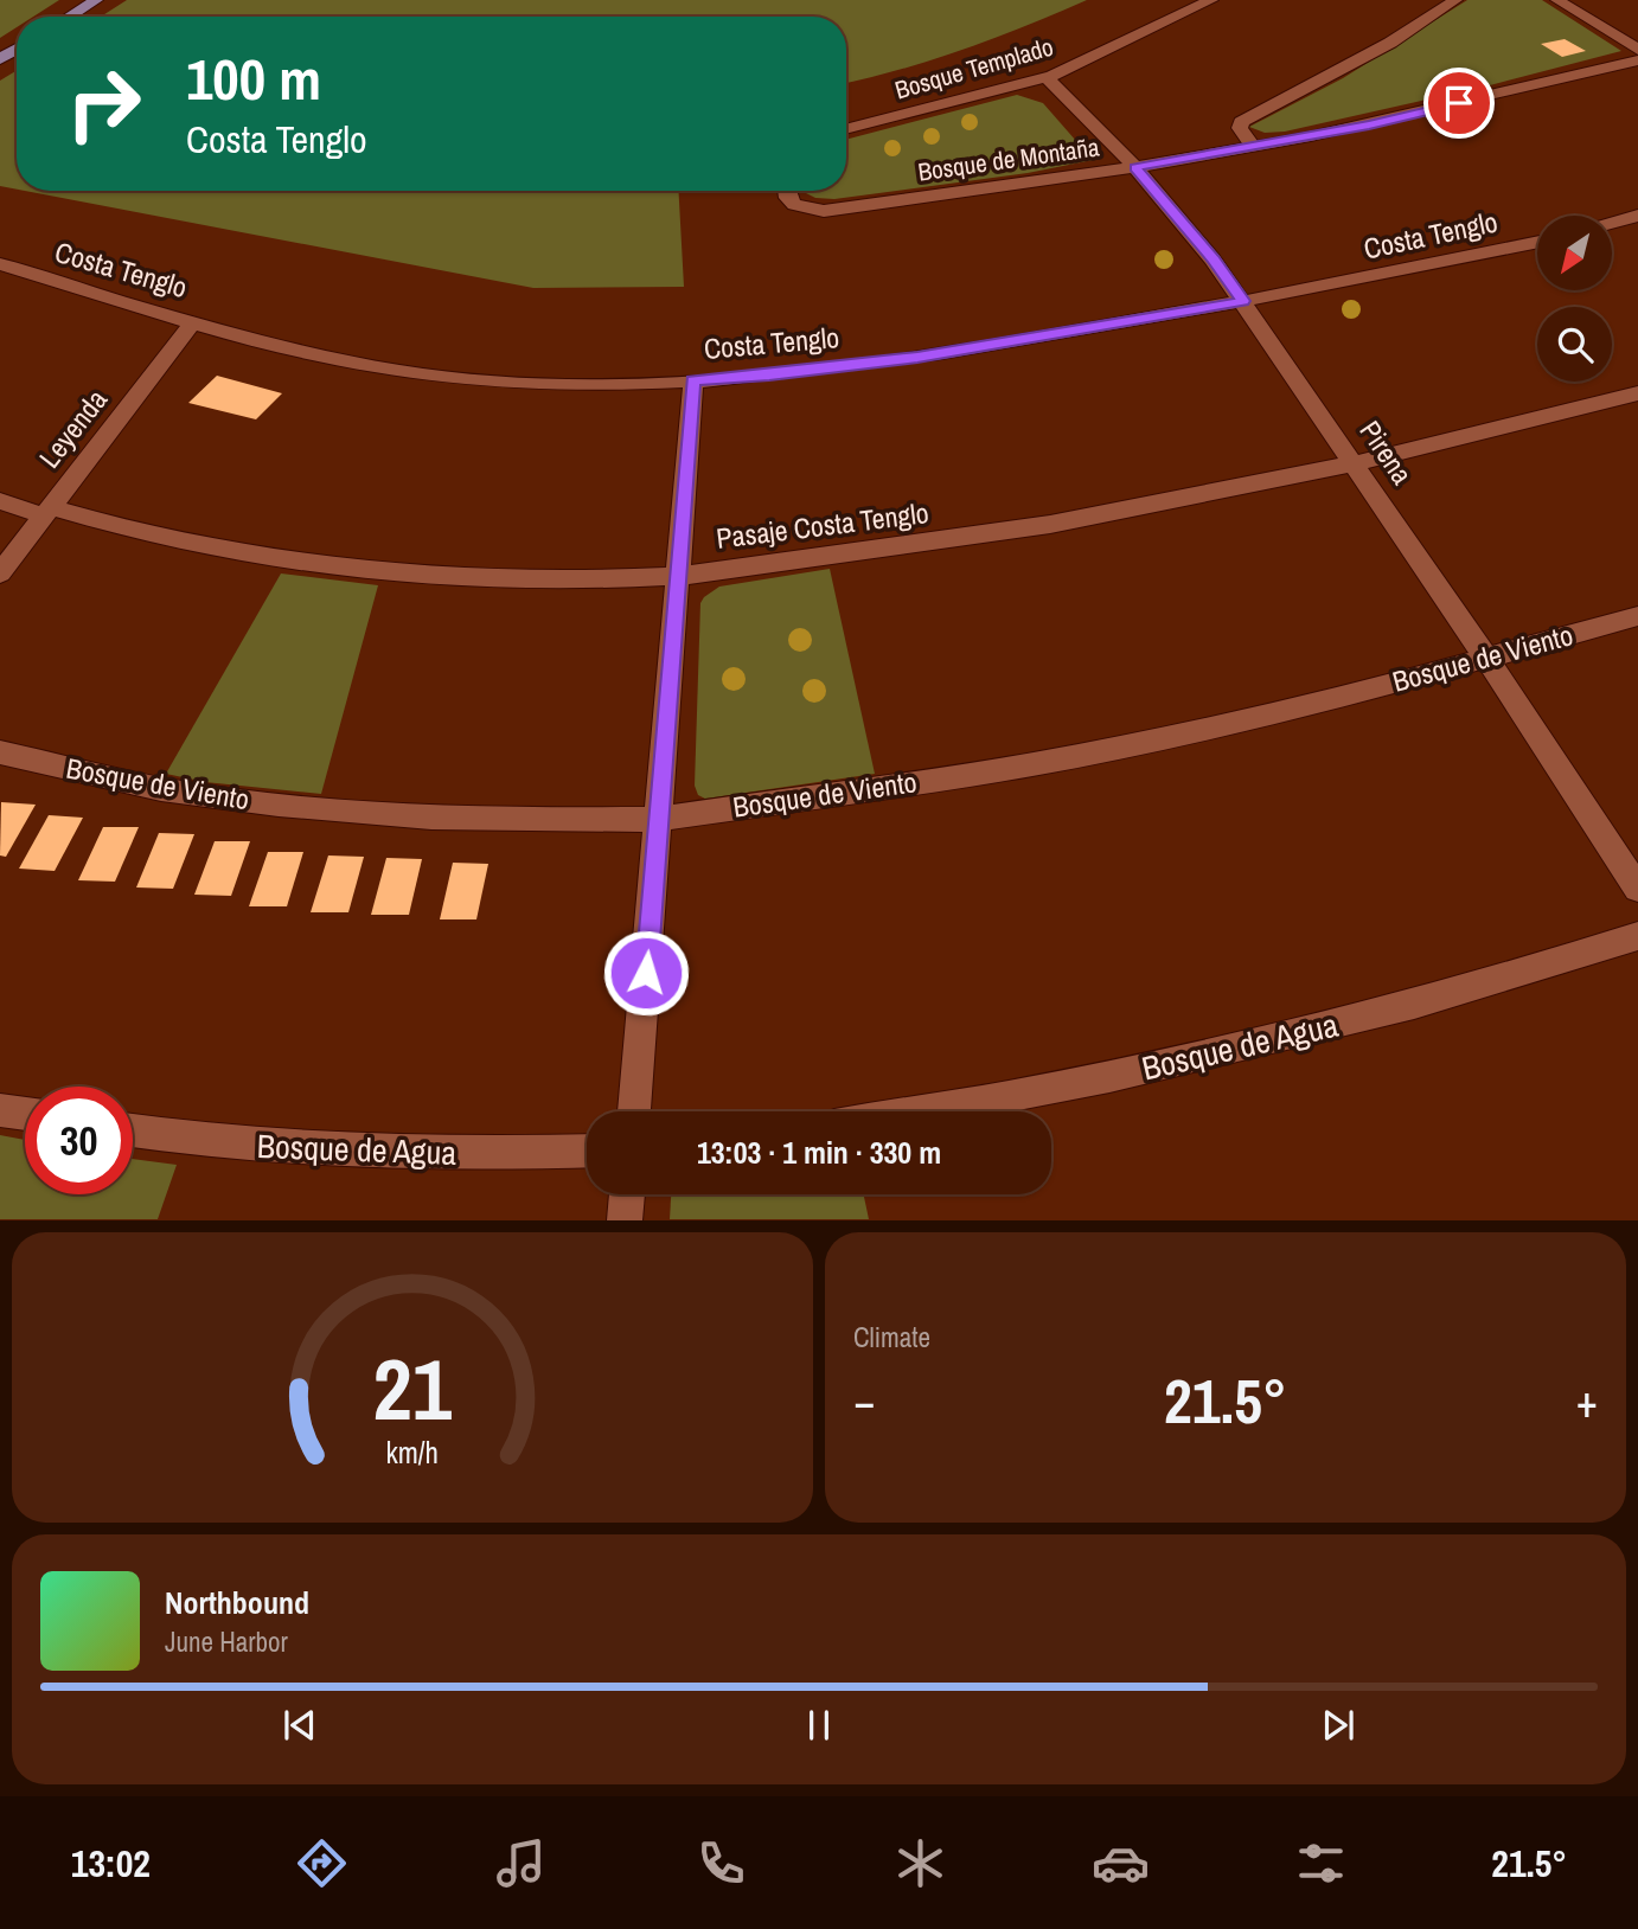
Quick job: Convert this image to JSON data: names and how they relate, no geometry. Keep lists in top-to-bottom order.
{
  "streets": {
    "street": [
      "Bosque Templado",
      "Bosque de Montaña",
      "Costa Tenglo",
      "Leyenda",
      "Pirena",
      "Pasaje Costa Tenglo",
      "Bosque de Viento",
      "Bosque de Agua"
    ]
  },
  "crossings": [
    ["Bosque Templado", "Pirena"],
    ["Bosque de Montaña", "Pirena"],
    ["Costa Tenglo", "Leyenda"],
    ["Costa Tenglo", "Pirena"],
    ["Leyenda", "Pasaje Costa Tenglo"],
    ["Pirena", "Pasaje Costa Tenglo"],
    ["Pirena", "Bosque de Viento"]
  ],
  "north": "bottom left",
  "page": {
    "turn": ["100 m", "Costa Tenglo"],
    "limit": "30",
    "trip": "13:03 · 1 min · 330 m",
    "tile": "Climate",
    "heat": ["−", "21.5°", "+"],
    "song": ["Northbound", "June Harbor"],
    "tabs": ["13:02", "21.5°"],
    "gauge": ["21", "km/h"]
  }
}
